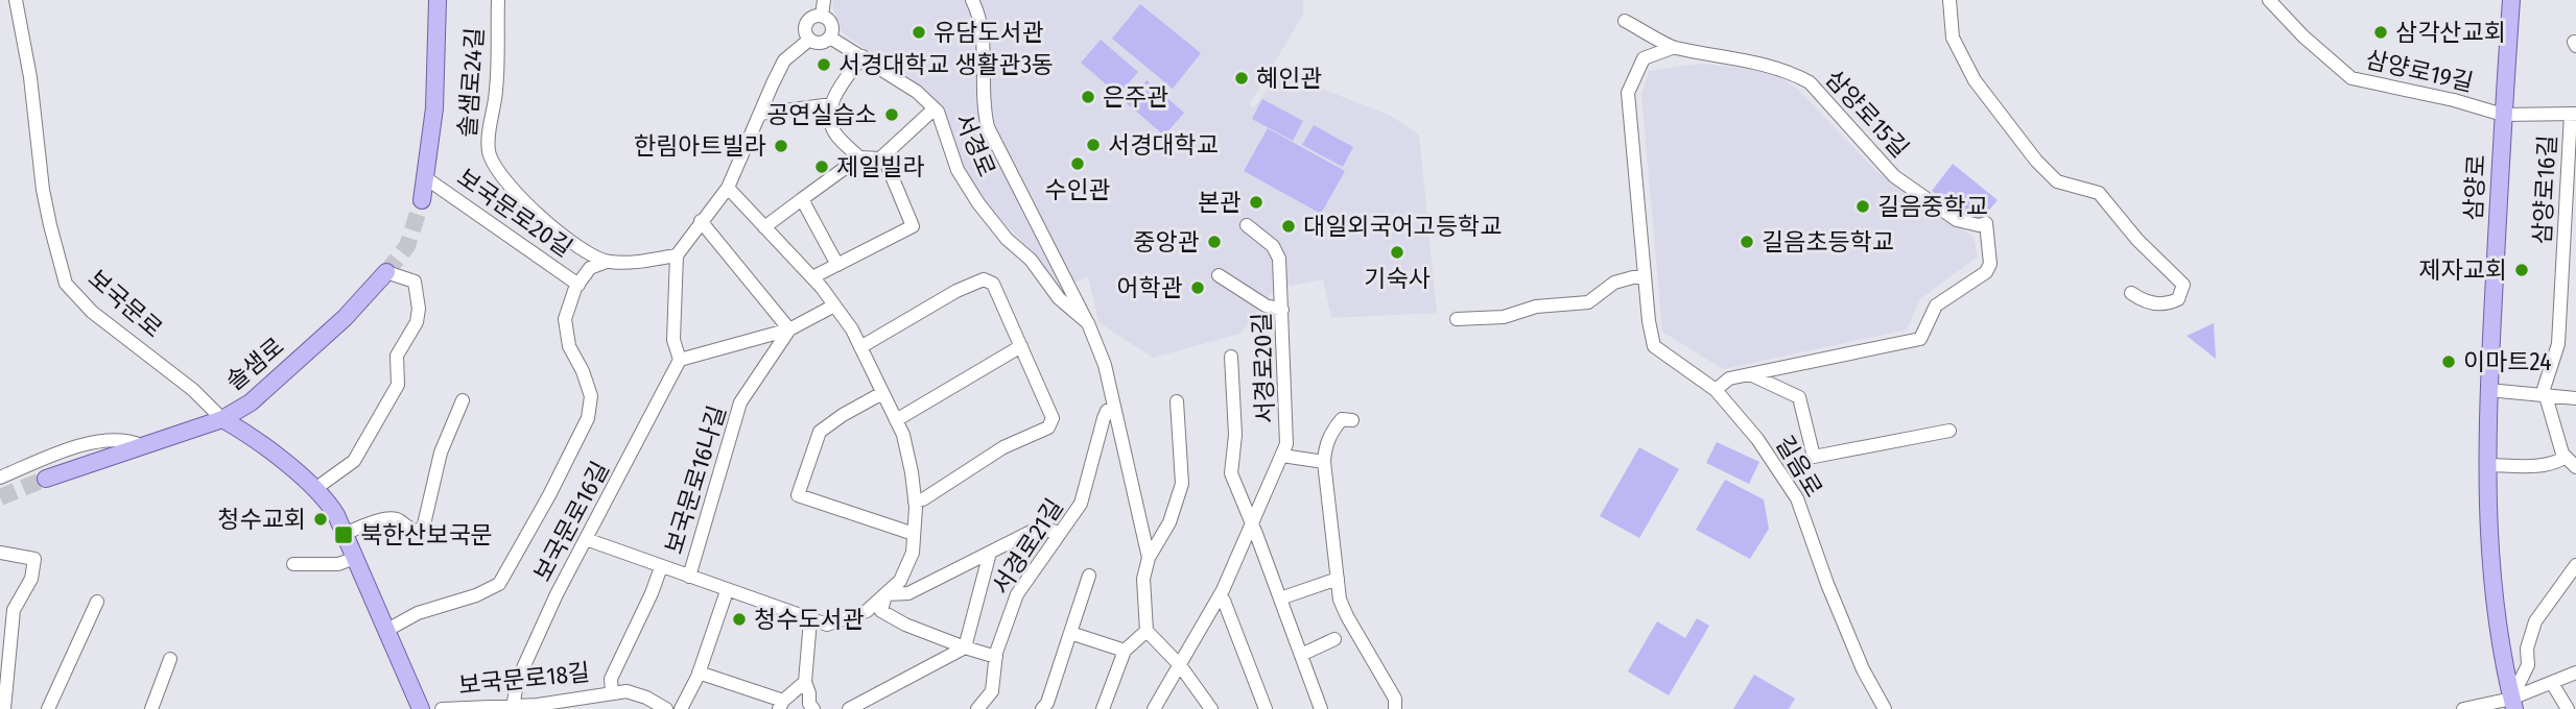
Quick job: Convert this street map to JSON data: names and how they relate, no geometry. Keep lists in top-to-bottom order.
{
  "streets": {
    "main road": ["삼양로", "보국문로", "솔샘로"],
    "street": [
      "삼양로19길",
      "솔샘로24길",
      "삼양로15길",
      "서경로",
      "삼양로16길",
      "보국문로20길",
      "서경로20길",
      "길음로",
      "보국문로16나길",
      "보국문로16길",
      "서경로21길",
      "보국문로18길"
    ]
  },
  "crossings": [
    ["삼양로19길", "삼양로"],
    ["삼양로19길", "삼양로16길"],
    ["솔샘로24길", "보국문로20길"],
    ["삼양로15길", "길음로"],
    ["서경로", "서경로21길"],
    ["보국문로20길", "보국문로"],
    ["보국문로", "솔샘로"],
    ["보국문로16길", "보국문로18길"]
  ],
  "places": {
    "other": [
      "유담도서관",
      "삼각산교회",
      "서경대학교 생활관3동",
      "혜인관",
      "은주관",
      "공연실습소",
      "서경대학교",
      "한림아트빌라",
      "수인관",
      "제일빌라",
      "본관",
      "길음중학교",
      "대일외국어고등학교",
      "중앙관",
      "길음초등학교",
      "기숙사",
      "제자교회",
      "어학관",
      "이마트24",
      "청수교회",
      "청수도서관"
    ],
    "transit": ["북한산보국문"]
  }
}
